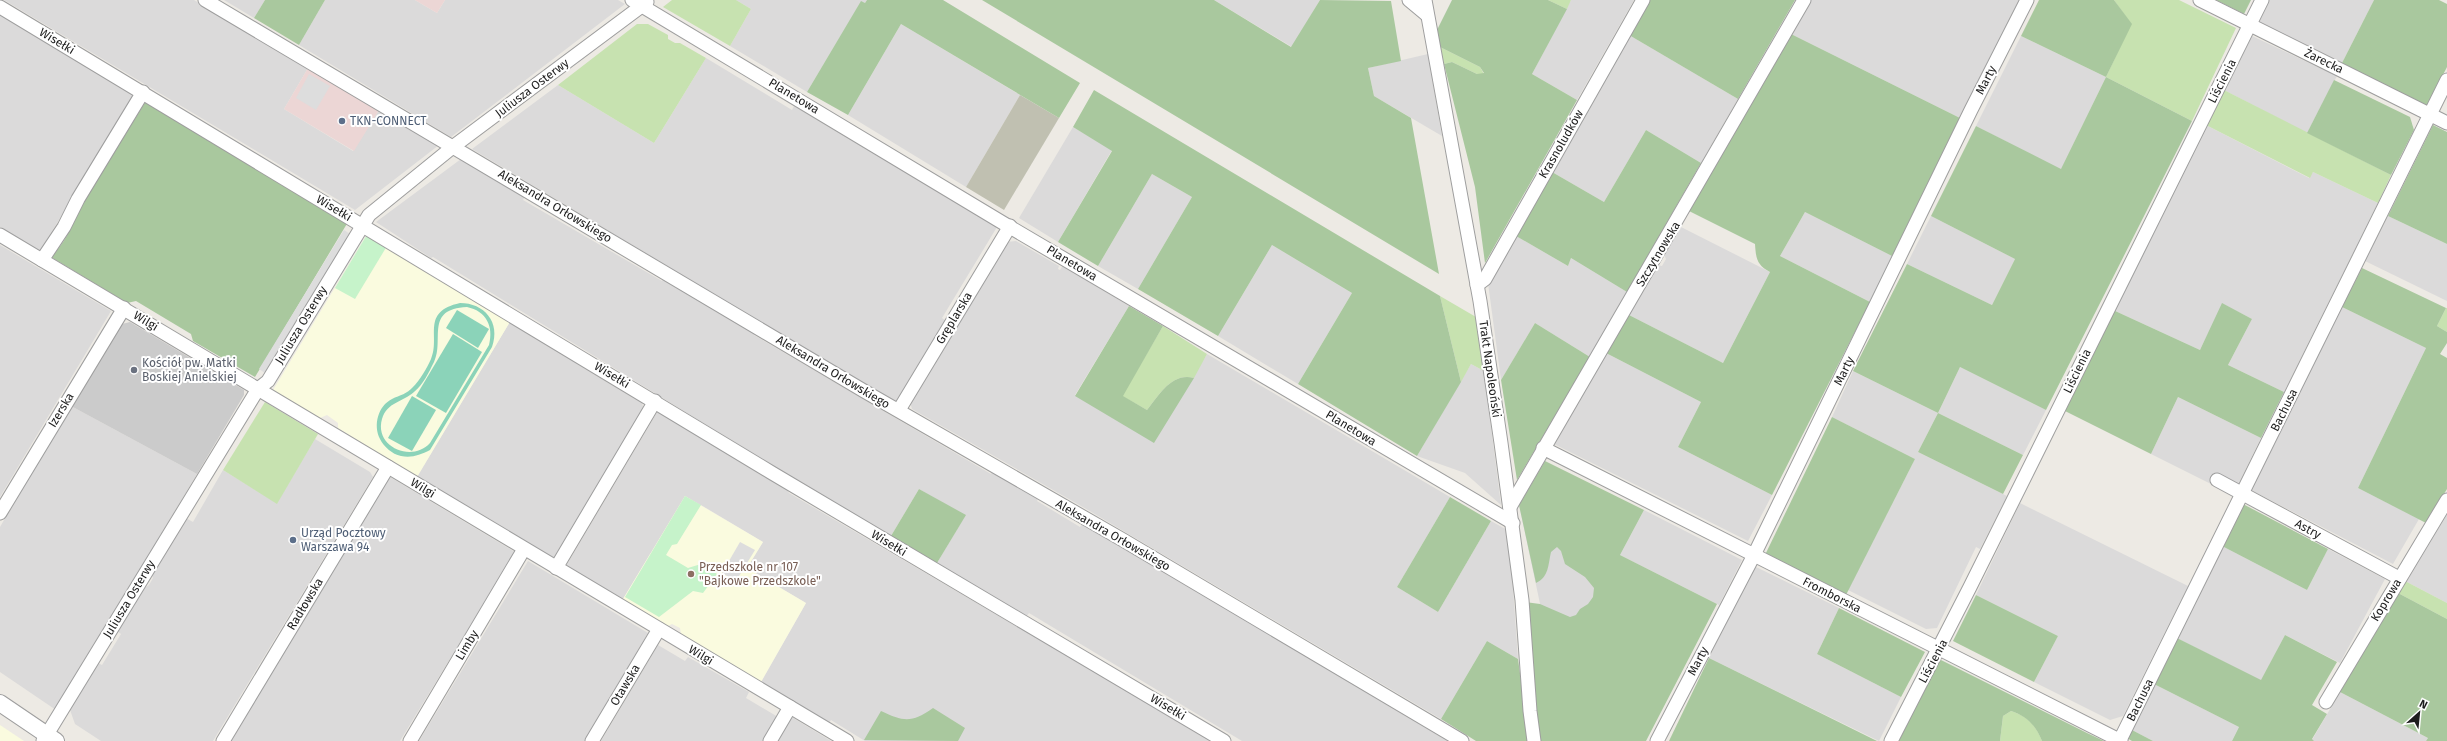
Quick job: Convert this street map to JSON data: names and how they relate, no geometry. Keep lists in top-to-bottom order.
{
  "streets": {
    "street": [
      "Wisełki",
      "Żarecka",
      "Marty",
      "Liścienia",
      "Juliusza Osterwy",
      "Planetowa",
      "Krasnoludków",
      "Aleksandra Orłowskiego",
      "Szczytnowska",
      "Gręplarska",
      "Wilgi",
      "Trakt Napoleoński",
      "Izerska",
      "Bachusa",
      "Astry",
      "Fromborska",
      "Koprowa",
      "Radłowska",
      "Limby",
      "Otawska"
    ]
  },
  "crossings": [
    ["Wisełki", "Juliusza Osterwy"],
    ["Żarecka", "Liścienia"],
    ["Żarecka", "Bachusa"],
    ["Marty", "Fromborska"],
    ["Liścienia", "Fromborska"],
    ["Juliusza Osterwy", "Planetowa"],
    ["Juliusza Osterwy", "Aleksandra Orłowskiego"],
    ["Juliusza Osterwy", "Wilgi"],
    ["Planetowa", "Gręplarska"],
    ["Planetowa", "Trakt Napoleoński"],
    ["Krasnoludków", "Trakt Napoleoński"],
    ["Aleksandra Orłowskiego", "Gręplarska"],
    ["Szczytnowska", "Trakt Napoleoński"],
    ["Szczytnowska", "Fromborska"],
    ["Wilgi", "Izerska"],
    ["Wilgi", "Radłowska"],
    ["Wilgi", "Limby"],
    ["Wilgi", "Otawska"],
    ["Bachusa", "Astry"],
    ["Bachusa", "Fromborska"],
    ["Astry", "Koprowa"]
  ],
  "places": [
    "TKN-CONNECT",
    "Kościół pw. Matki Boskiej Anielskiej",
    "Urząd Pocztowy Warszawa 94",
    "Przedszkole nr 107 \"Bajkowe Przedszkole\""
  ],
  "north": "top right"
}
